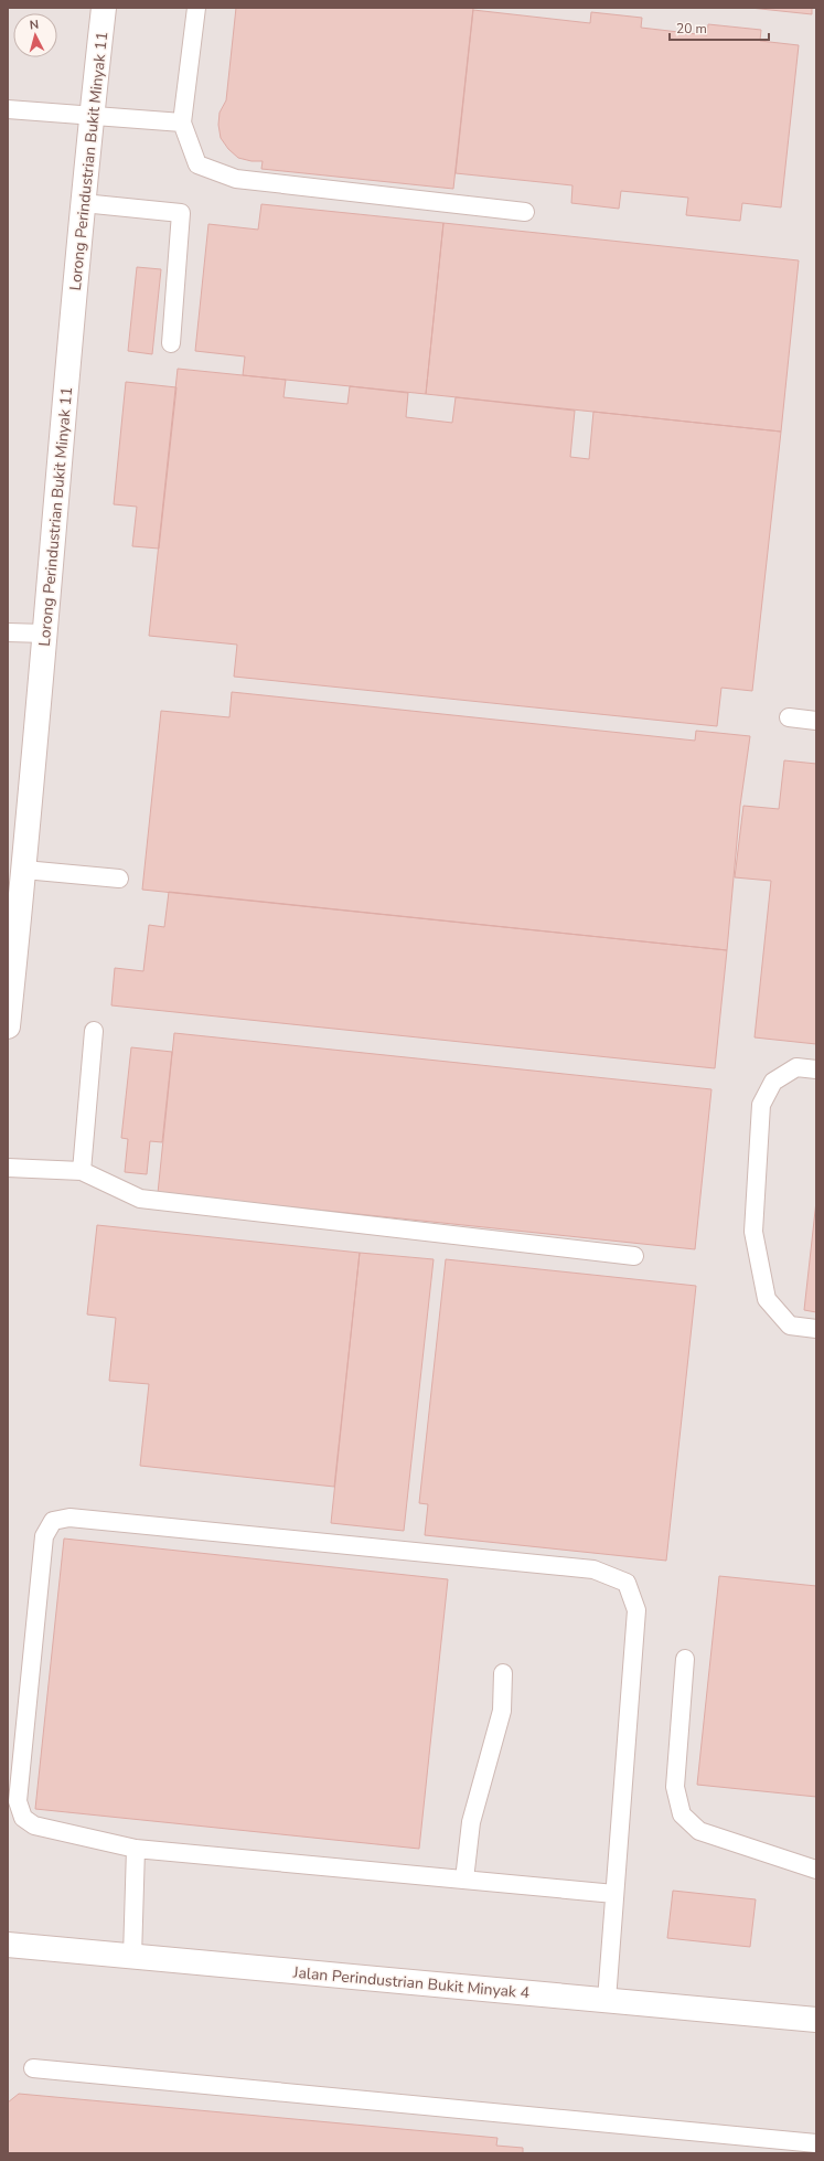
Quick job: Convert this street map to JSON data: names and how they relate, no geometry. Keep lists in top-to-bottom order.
{
  "streets": {
    "street": ["Lorong Perindustrian Bukit Minyak 11", "Jalan Perindustrian Bukit Minyak 4"]
  },
  "scale_bar": "20 m",
  "north": "top"
}
